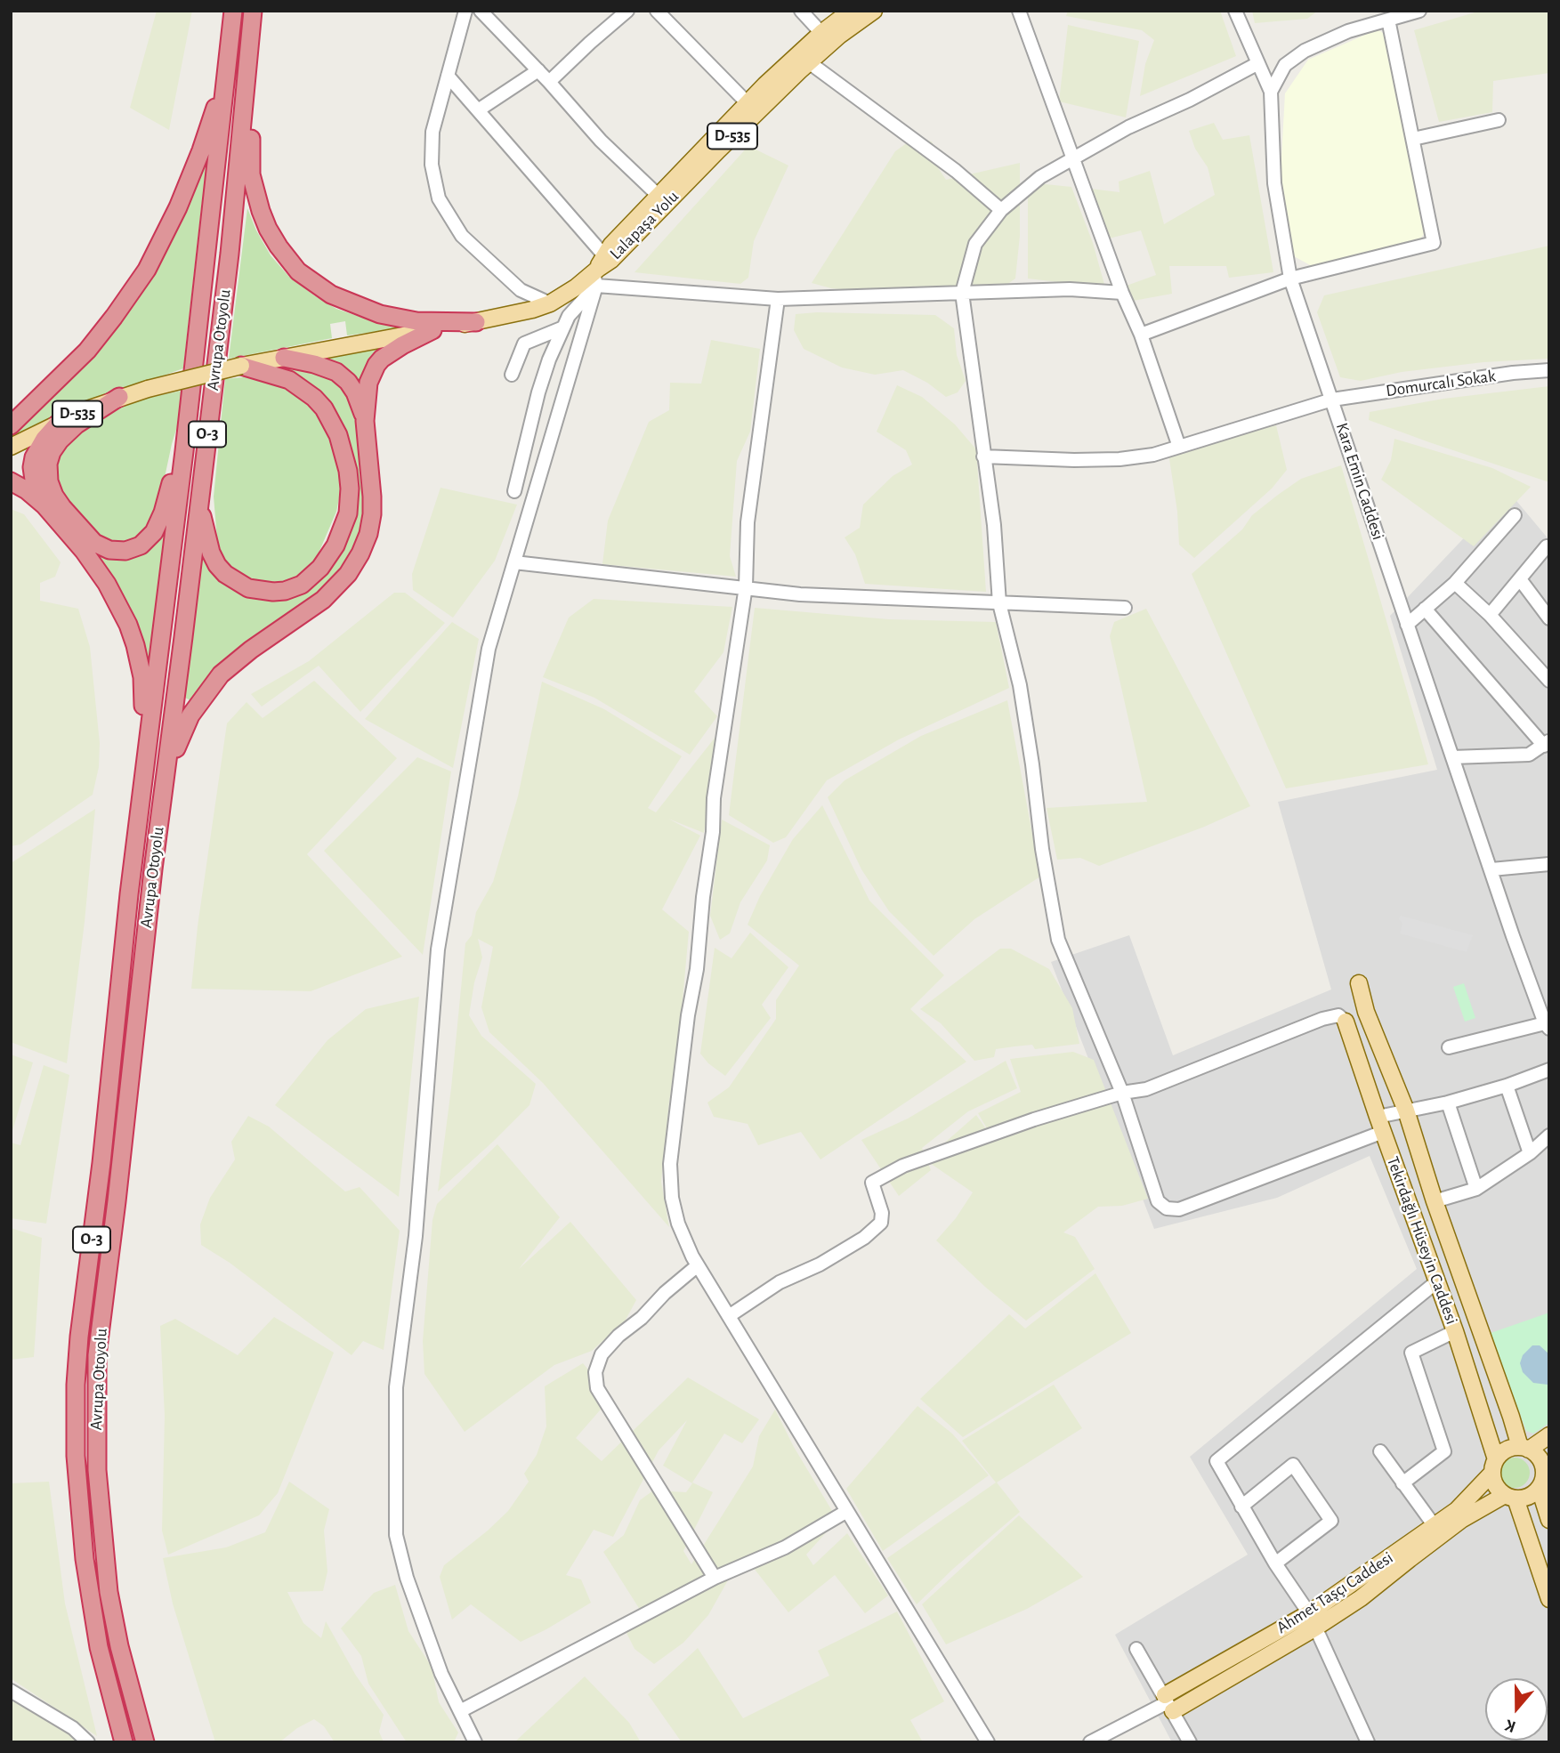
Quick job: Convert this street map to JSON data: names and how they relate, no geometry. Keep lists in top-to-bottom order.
{
  "streets": {
    "highway": ["Avrupa Otoyolu", "O-3"],
    "main road": [
      "D-535",
      "Lalapaşa Yolu",
      "Tekirdağlı Hüseyin Caddesi",
      "Ahmet Taşçı Caddesi"
    ],
    "street": ["Domurcalı Sokak", "Kara Emin Caddesi"]
  },
  "crossings": [
    ["D-535", "Lalapaşa Yolu"],
    ["Domurcalı Sokak", "Kara Emin Caddesi"],
    ["Tekirdağlı Hüseyin Caddesi", "Ahmet Taşçı Caddesi"]
  ],
  "north": "bottom"
}
